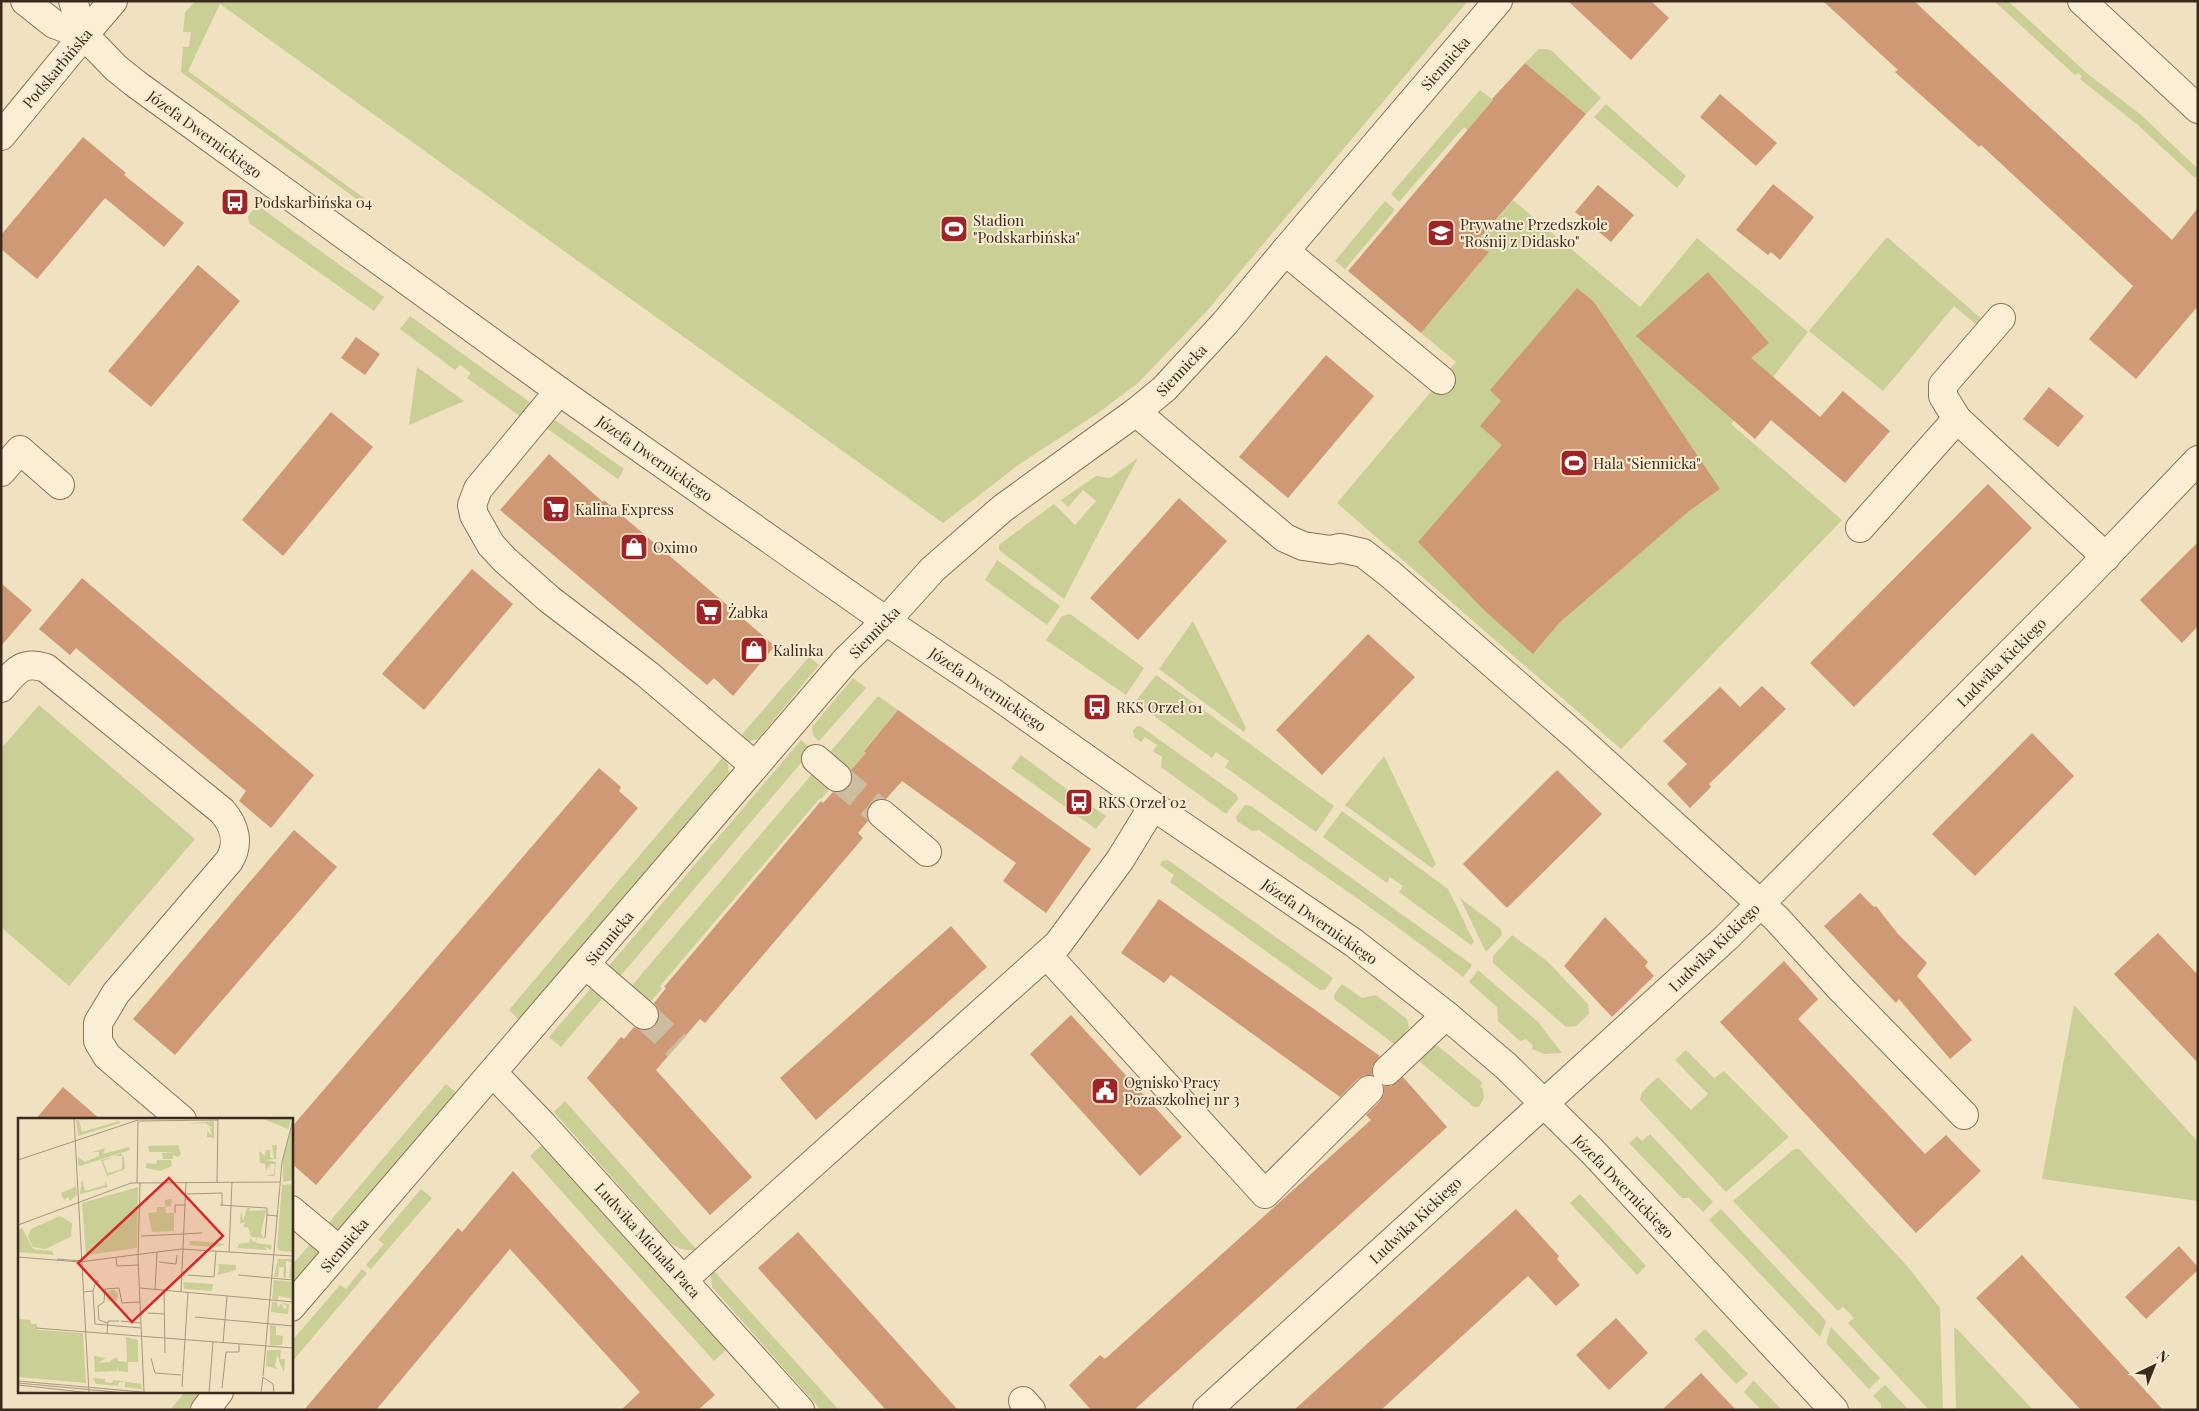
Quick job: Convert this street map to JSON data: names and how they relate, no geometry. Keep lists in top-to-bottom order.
{
  "streets": {
    "street": [
      "Siennicka",
      "Podskarbińska",
      "Józefa Dwernickiego",
      "Ludwika Kickiego",
      "Ludwika Michała Paca"
    ]
  },
  "crossings": [
    ["Siennicka", "Józefa Dwernickiego"],
    ["Siennicka", "Ludwika Michała Paca"],
    ["Podskarbińska", "Józefa Dwernickiego"],
    ["Józefa Dwernickiego", "Ludwika Kickiego"]
  ],
  "places": {
    "bus stop": ["Podskarbińska 04", "RKS Orzeł 01", "RKS Orzeł 02"],
    "sports": ["Stadion \"Podskarbińska\"", "Hala \"Siennicka\""],
    "school or university": ["Prywatne Przedszkole \"Rośnij z Didasko\""],
    "supermarket": ["Kalina Express", "Żabka"],
    "shop": ["Oximo", "Kalinka"],
    "public building": ["Ognisko Pracy Pozaszkolnej nr 3"]
  },
  "north": "top right"
}
